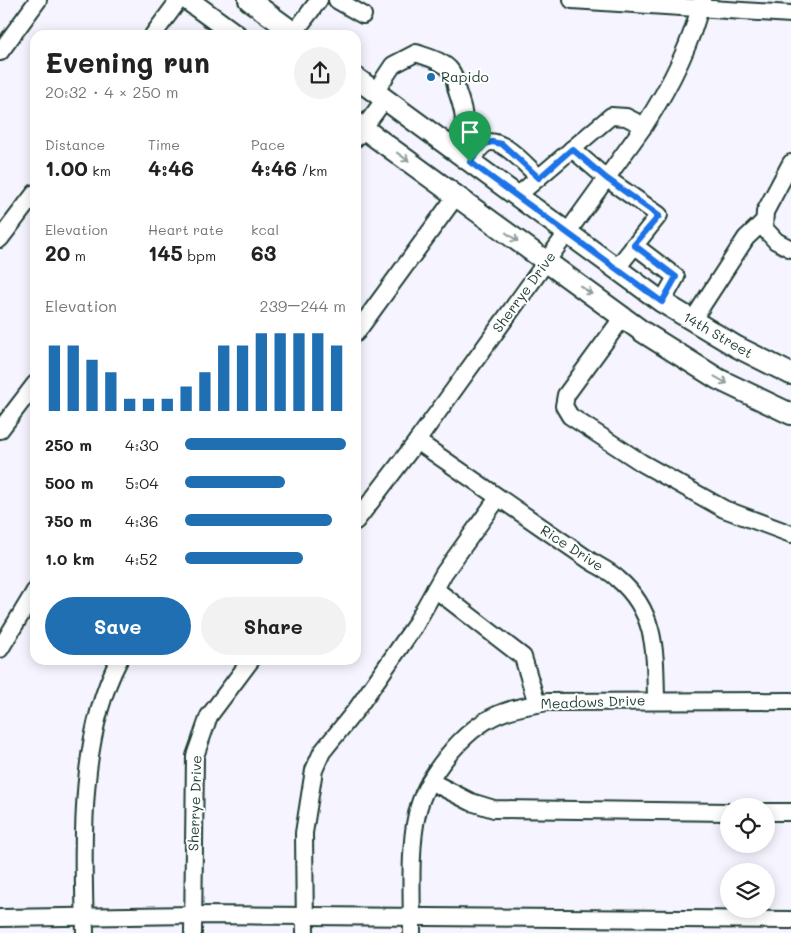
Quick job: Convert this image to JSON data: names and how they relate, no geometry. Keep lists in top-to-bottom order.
{
  "streets": {
    "main road": ["14th Street"],
    "street": ["Sherrye Drive", "Rice Drive", "Meadows Drive"]
  },
  "crossings": [
    ["Sherrye Drive", "14th Street"],
    ["Sherrye Drive", "Rice Drive"],
    ["Rice Drive", "Meadows Drive"]
  ],
  "places": ["Rapido"],
  "page": {
    "heading": ["Evening run", "20:32 · 4 × 250 m"],
    "stats": [
      ["Distance", "1.00 km"],
      ["Time", "4:46"],
      ["Pace", "4:46 /km"],
      ["Elevation", "20 m"],
      ["Heart rate", "145 bpm"],
      ["kcal", "63"]
    ],
    "chart": ["Elevation", "239–244 m"],
    "list": [
      {
        "name": "250 m",
        "note": "4:30"
      },
      {
        "name": "500 m",
        "note": "5:04"
      },
      {
        "name": "750 m",
        "note": "4:36"
      },
      {
        "name": "1.0 km",
        "note": "4:52"
      }
    ],
    "buttons": ["Save", "Share"]
  }
}
